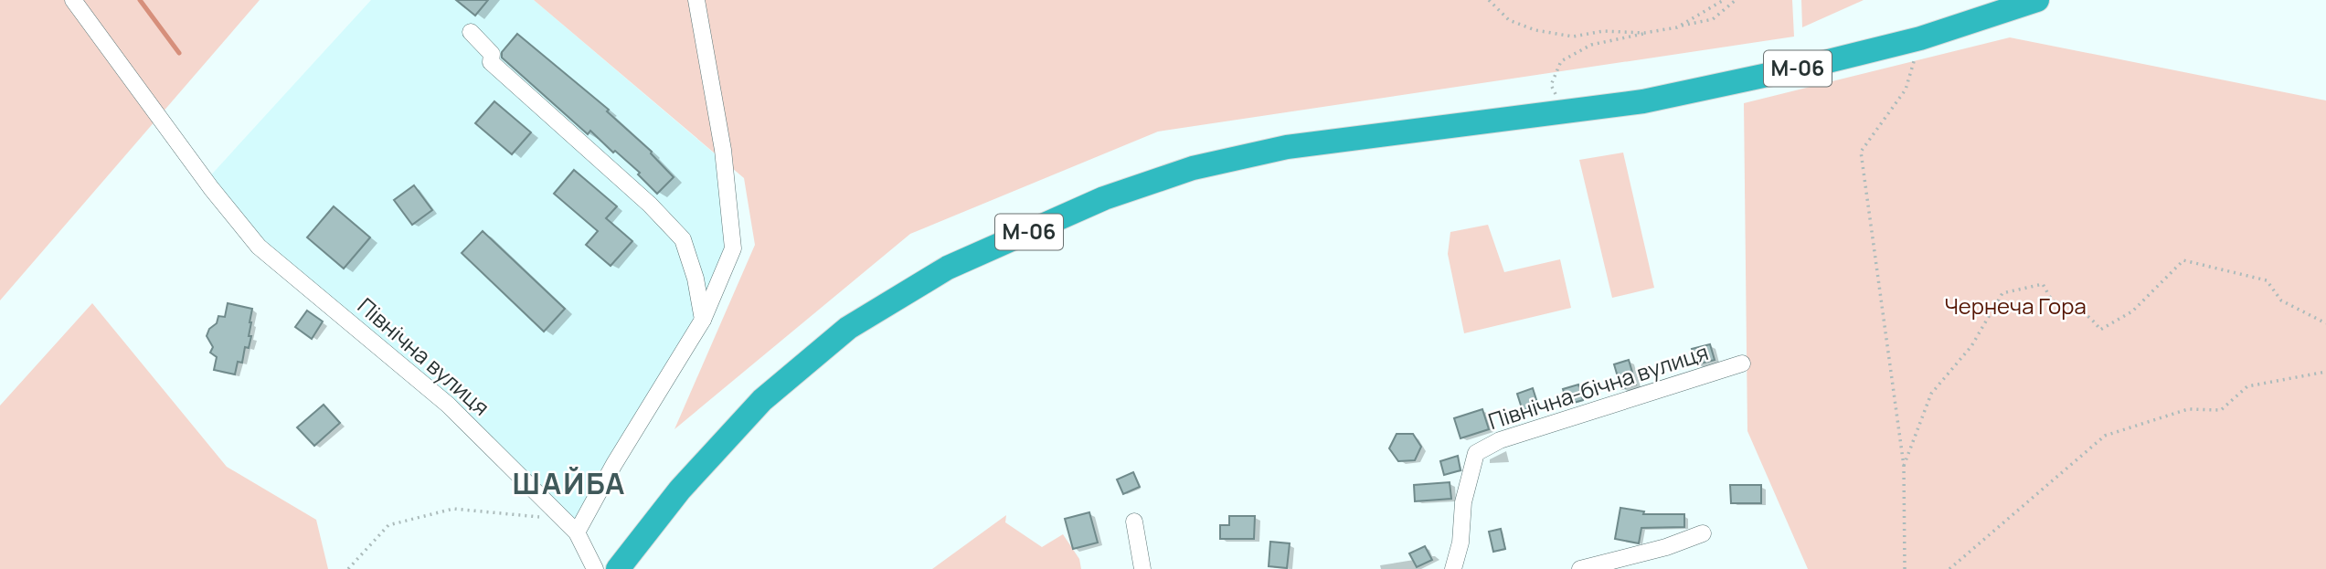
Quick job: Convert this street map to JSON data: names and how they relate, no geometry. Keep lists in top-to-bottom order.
{
  "streets": {
    "highway": ["М-06"],
    "street": ["Північна вулиця", "Північна-бічна вулиця"]
  },
  "districts": ["ШАЙБА"],
  "parks": ["Чернеча Гора"]
}
